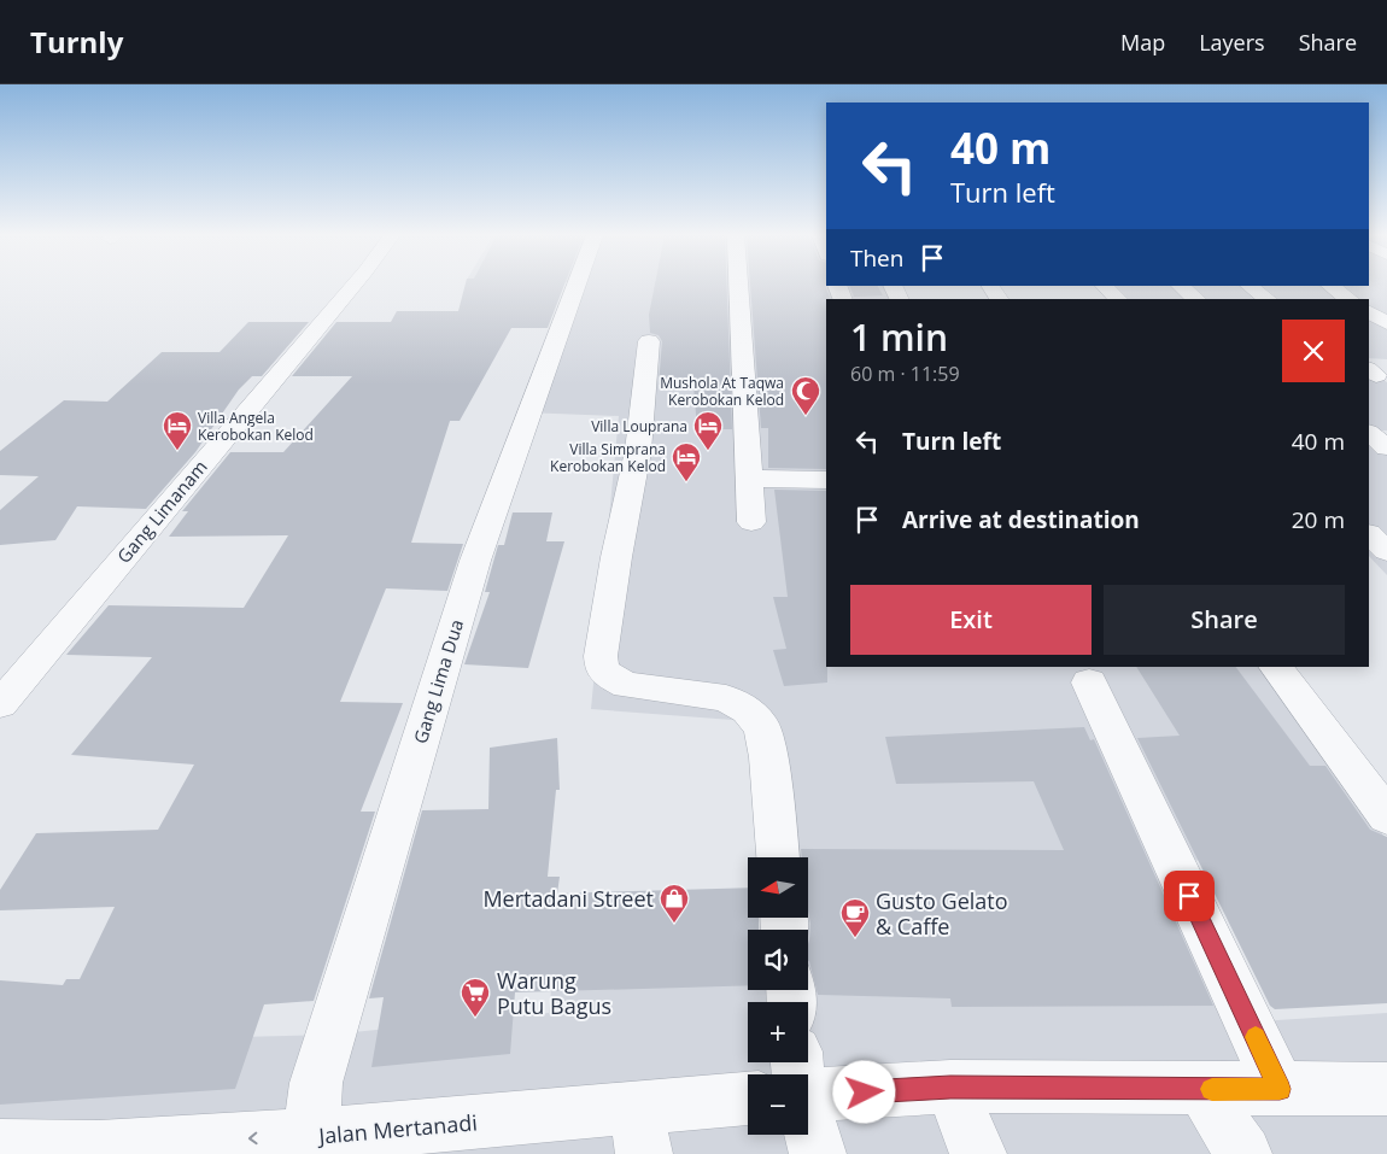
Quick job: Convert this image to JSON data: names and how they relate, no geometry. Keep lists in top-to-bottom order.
{
  "streets": {
    "street": ["Gang Limanam", "Gang Lima Dua", "Jalan Mertanadi"]
  },
  "crossings": [
    ["Gang Lima Dua", "Jalan Mertanadi"]
  ],
  "places": {
    "mosque": ["Mushola At Taqwa Kerobokan Kelod"],
    "hotel": ["Villa Angela Kerobokan Kelod", "Villa Louprana", "Villa Simprana Kerobokan Kelod"],
    "shop": ["Mertadani Street"],
    "cafe": ["Gusto Gelato & Caffe"],
    "supermarket": ["Warung Putu Bagus"]
  },
  "north": "left",
  "page": {
    "header": "Turnly",
    "nav": ["Map", "Layers", "Share"],
    "turn": ["40 m", "Turn left"],
    "then": "Then",
    "heading": ["1 min", "60 m · 11:59"],
    "list": [
      {
        "name": "Turn left",
        "value": "40 m"
      },
      {
        "name": "Arrive at destination",
        "value": "20 m"
      }
    ],
    "buttons": ["Exit", "Share"],
    "map_buttons": ["+", "−"]
  }
}
